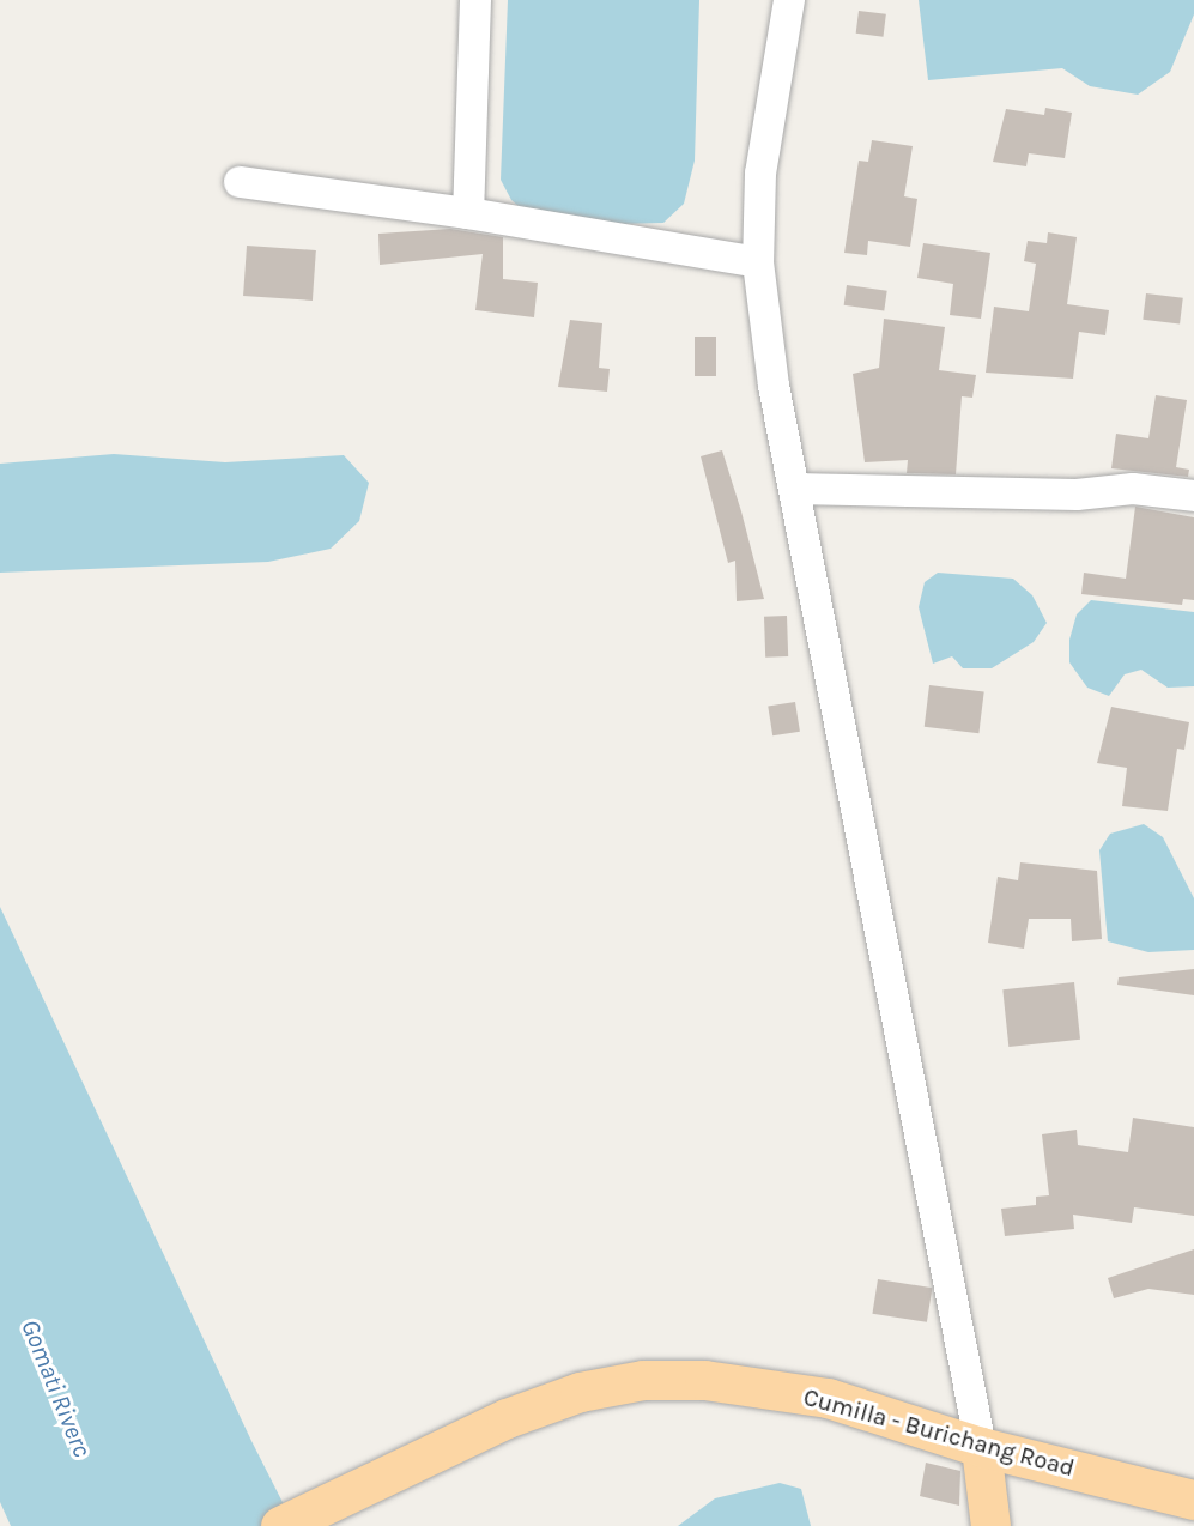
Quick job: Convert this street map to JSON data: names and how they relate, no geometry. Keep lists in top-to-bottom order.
{
  "streets": {
    "main road": ["Cumilla - Burichang Road"]
  },
  "water": ["Gomati Riverc"]
}
